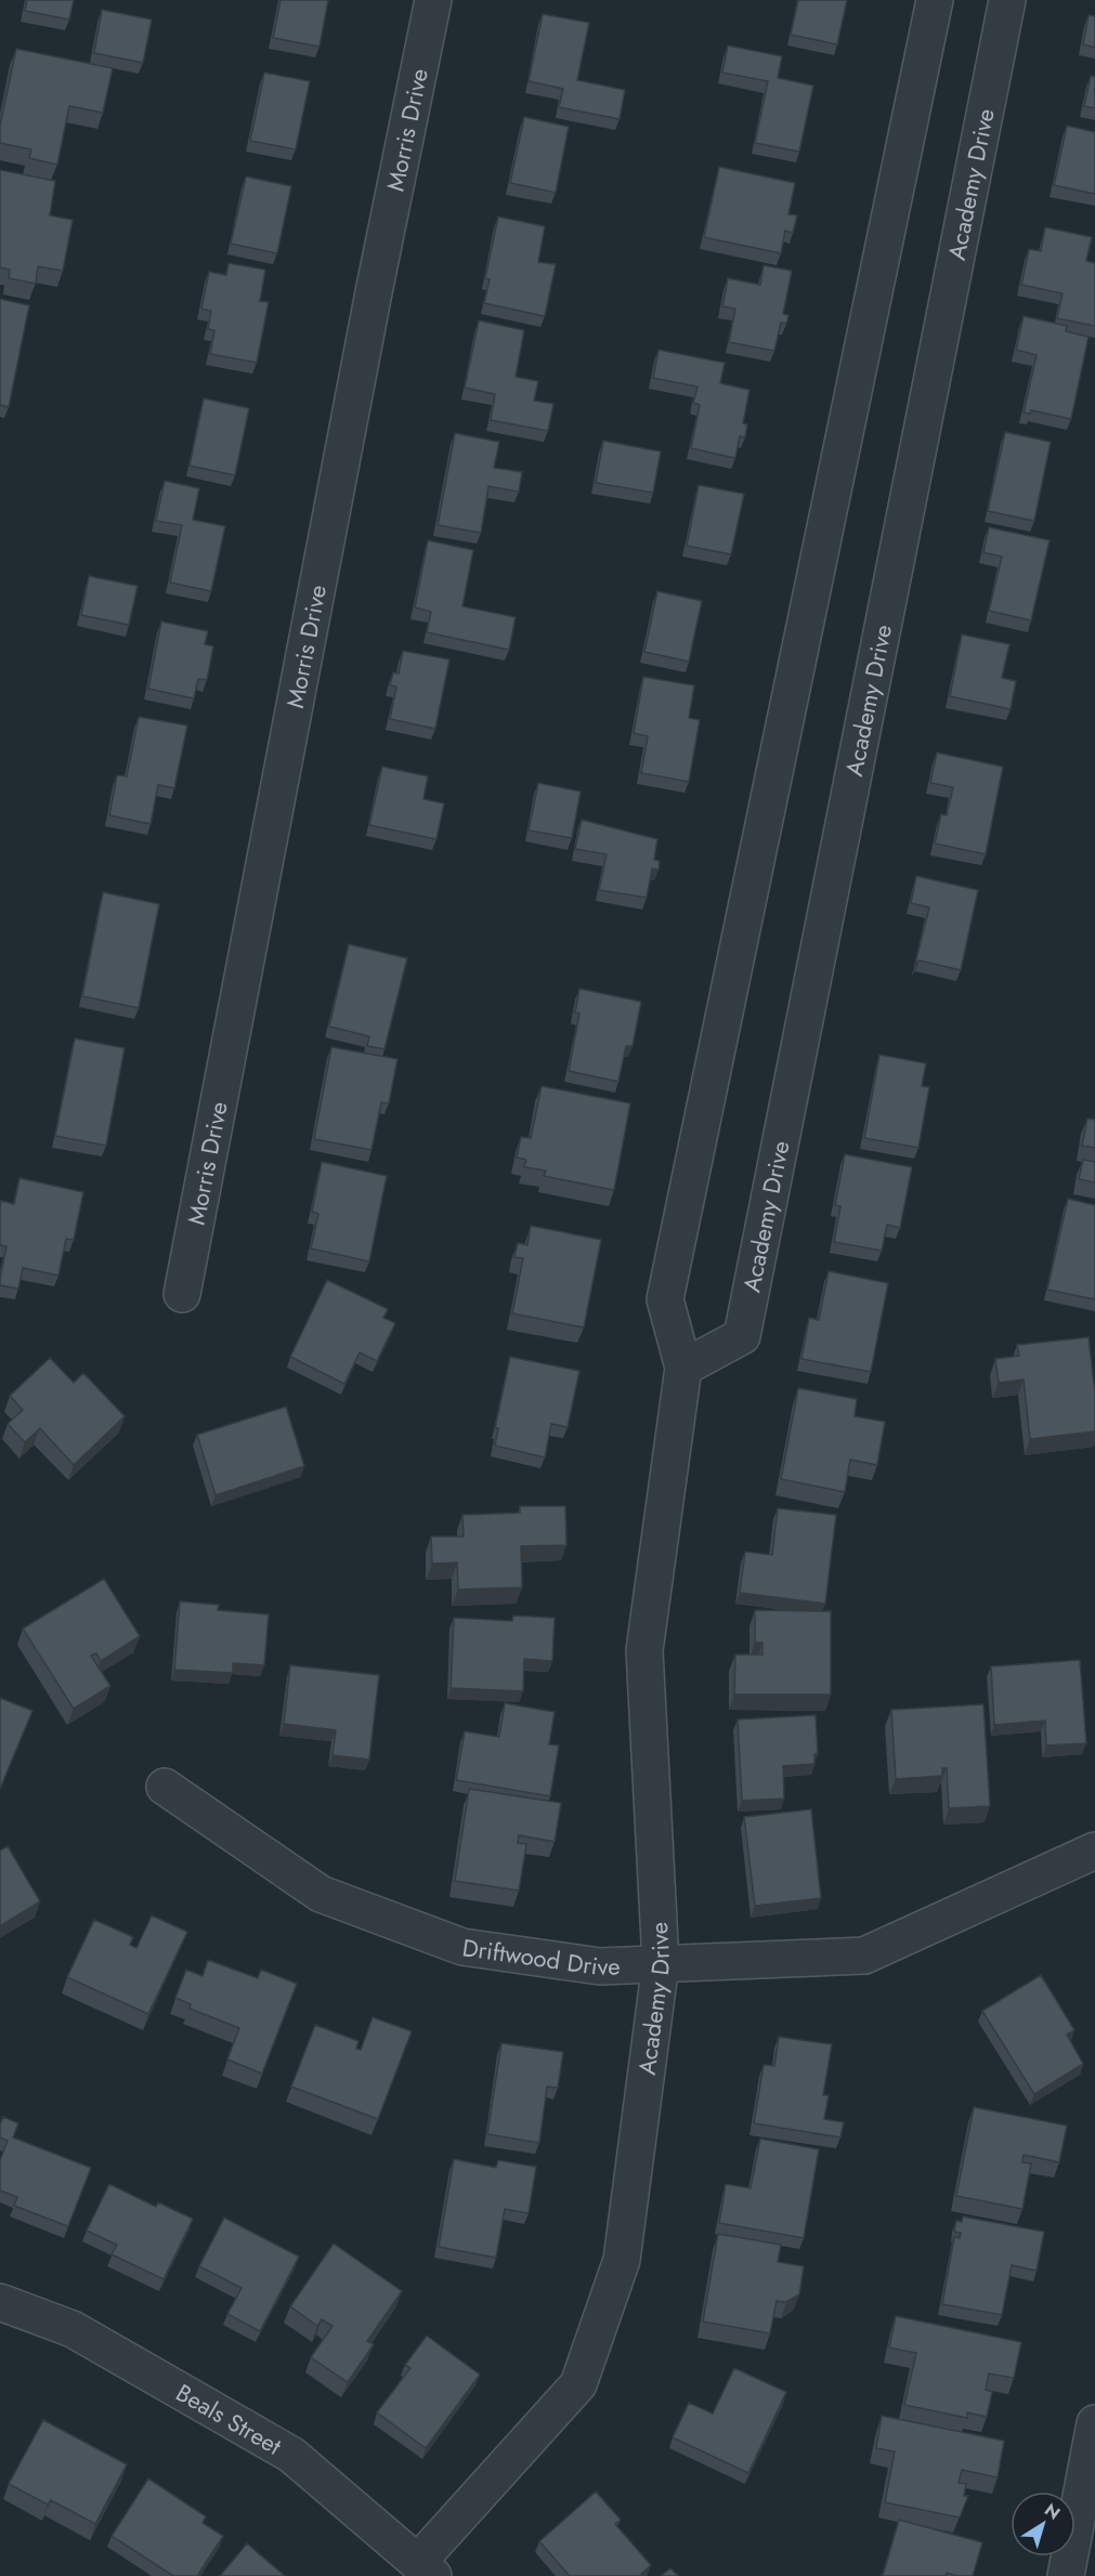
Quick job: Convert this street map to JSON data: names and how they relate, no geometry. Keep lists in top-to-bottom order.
{
  "streets": {
    "street": [
      "Morris Drive",
      "Academy Drive",
      "Driftwood Drive",
      "Beals Street"
    ]
  },
  "crossings": [
    ["Academy Drive", "Driftwood Drive"],
    ["Academy Drive", "Beals Street"]
  ],
  "north": "top right"
}
